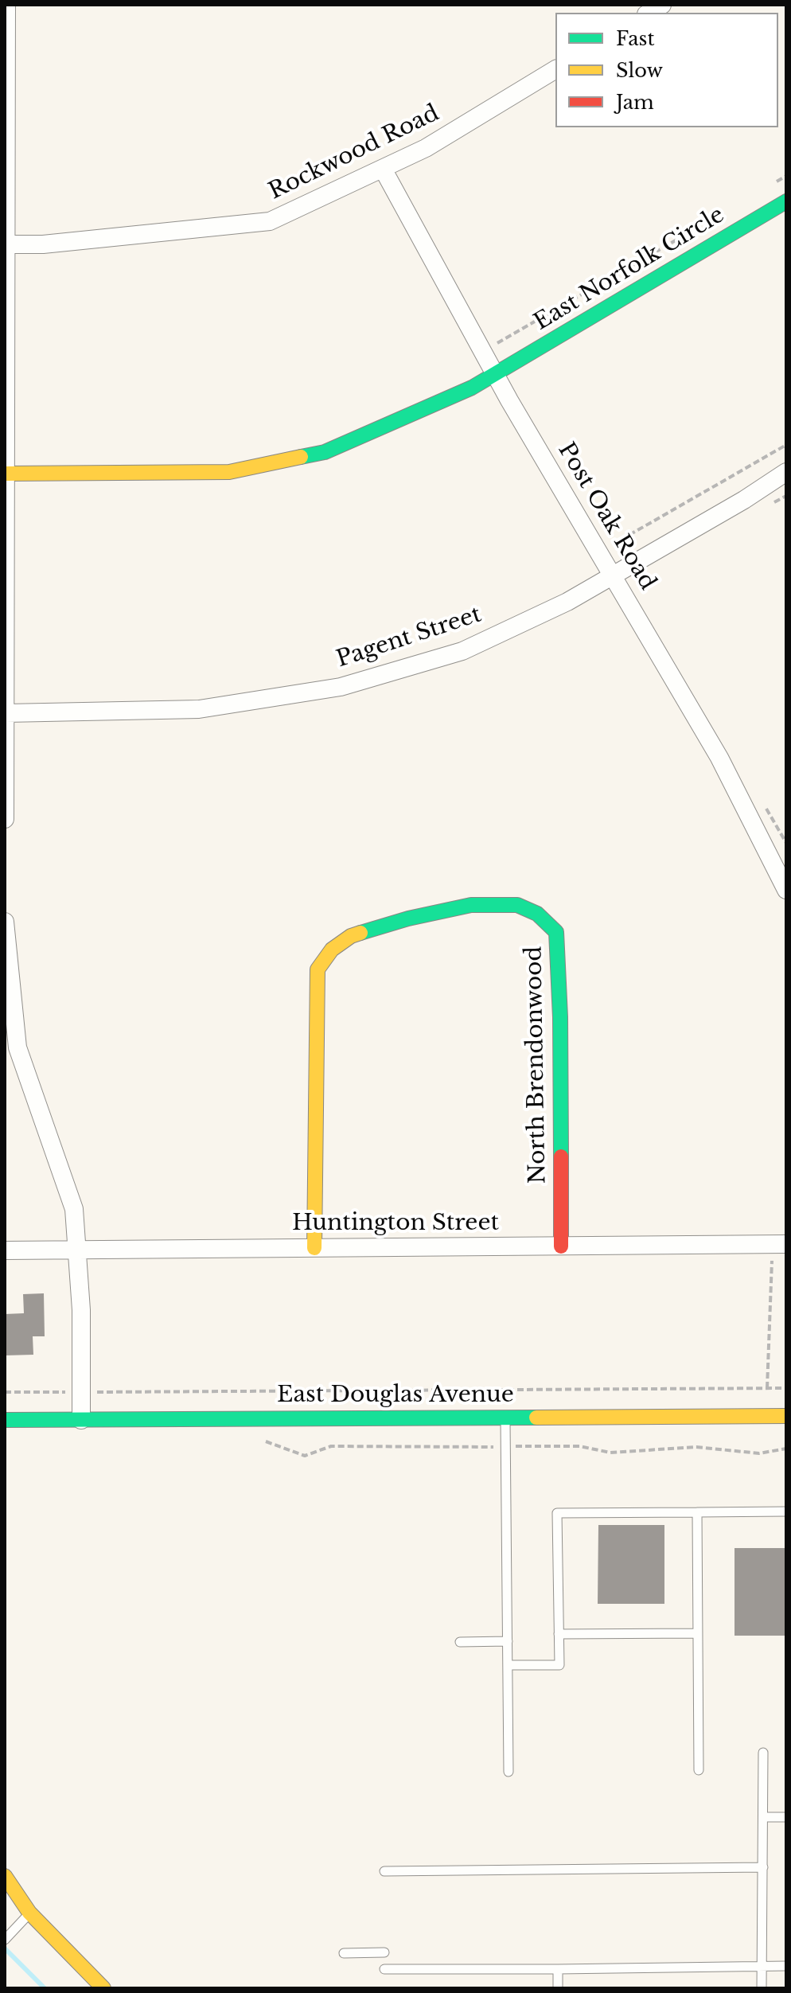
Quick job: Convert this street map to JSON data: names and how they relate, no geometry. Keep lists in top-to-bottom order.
{
  "streets": {
    "street": [
      "Rockwood Road",
      "East Norfolk Circle",
      "Post Oak Road",
      "Pagent Street",
      "North Brendonwood",
      "Huntington Street",
      "East Douglas Avenue"
    ]
  },
  "crossings": [
    ["Rockwood Road", "Post Oak Road"],
    ["East Norfolk Circle", "Post Oak Road"],
    ["Post Oak Road", "Pagent Street"],
    ["North Brendonwood", "Huntington Street"]
  ],
  "legend": ["Fast", "Slow", "Jam"]
}
